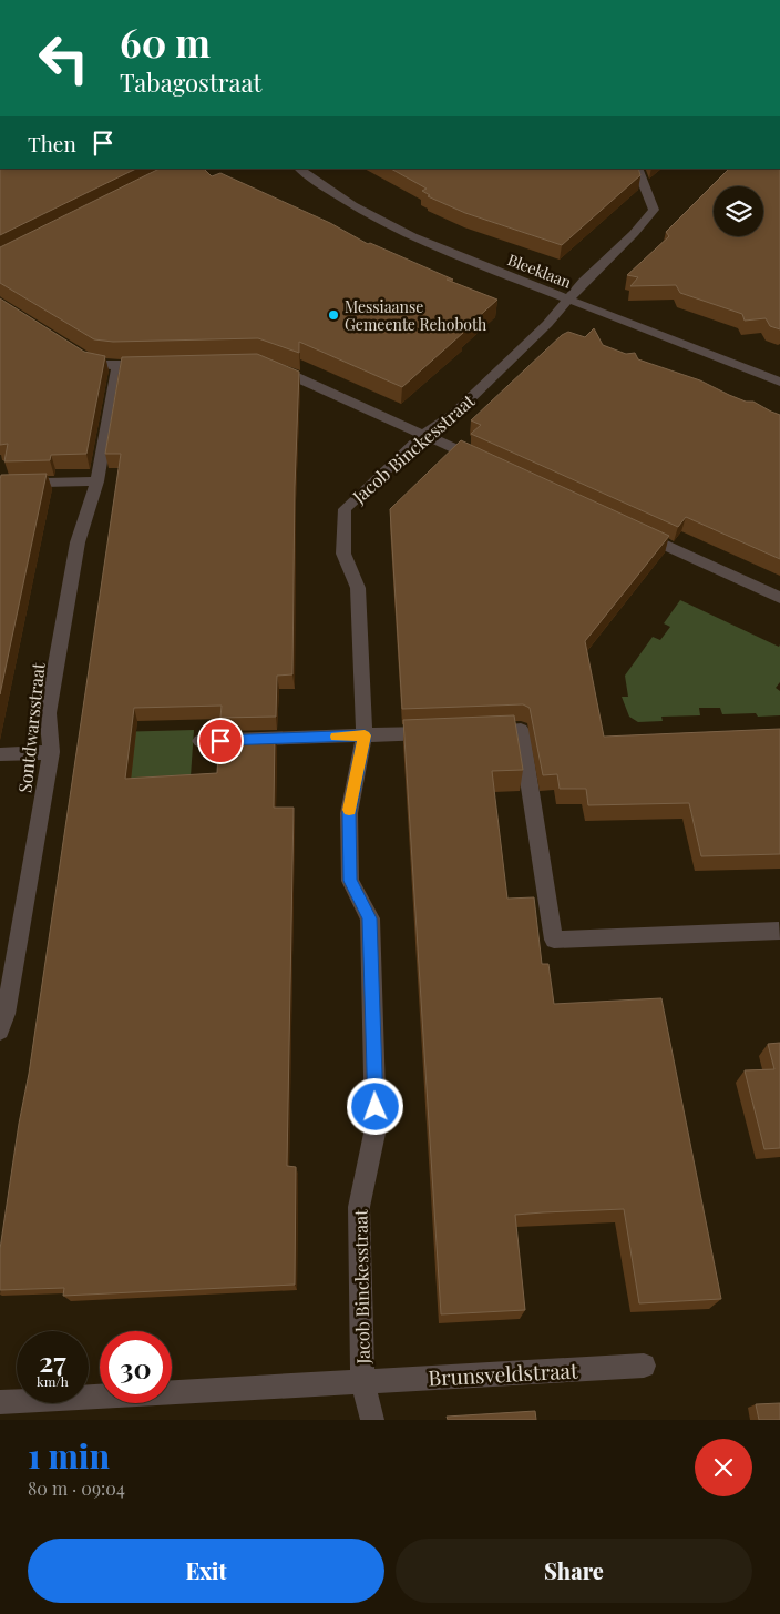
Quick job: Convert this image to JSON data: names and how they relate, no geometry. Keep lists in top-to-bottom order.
{
  "streets": {
    "street": [
      "Bleeklaan",
      "Jacob Binckesstraat",
      "Sontdwarsstraat",
      "Brunsveldstraat"
    ]
  },
  "crossings": [
    ["Bleeklaan", "Jacob Binckesstraat"],
    ["Jacob Binckesstraat", "Brunsveldstraat"]
  ],
  "places": ["Messiaanse Gemeente Rehoboth"],
  "page": {
    "turn": ["60 m", "Tabagostraat"],
    "then": "Then",
    "speed": "27 km/h",
    "limit": "30",
    "heading": ["1 min", "80 m · 09:04"],
    "buttons": ["Exit", "Share"]
  }
}
